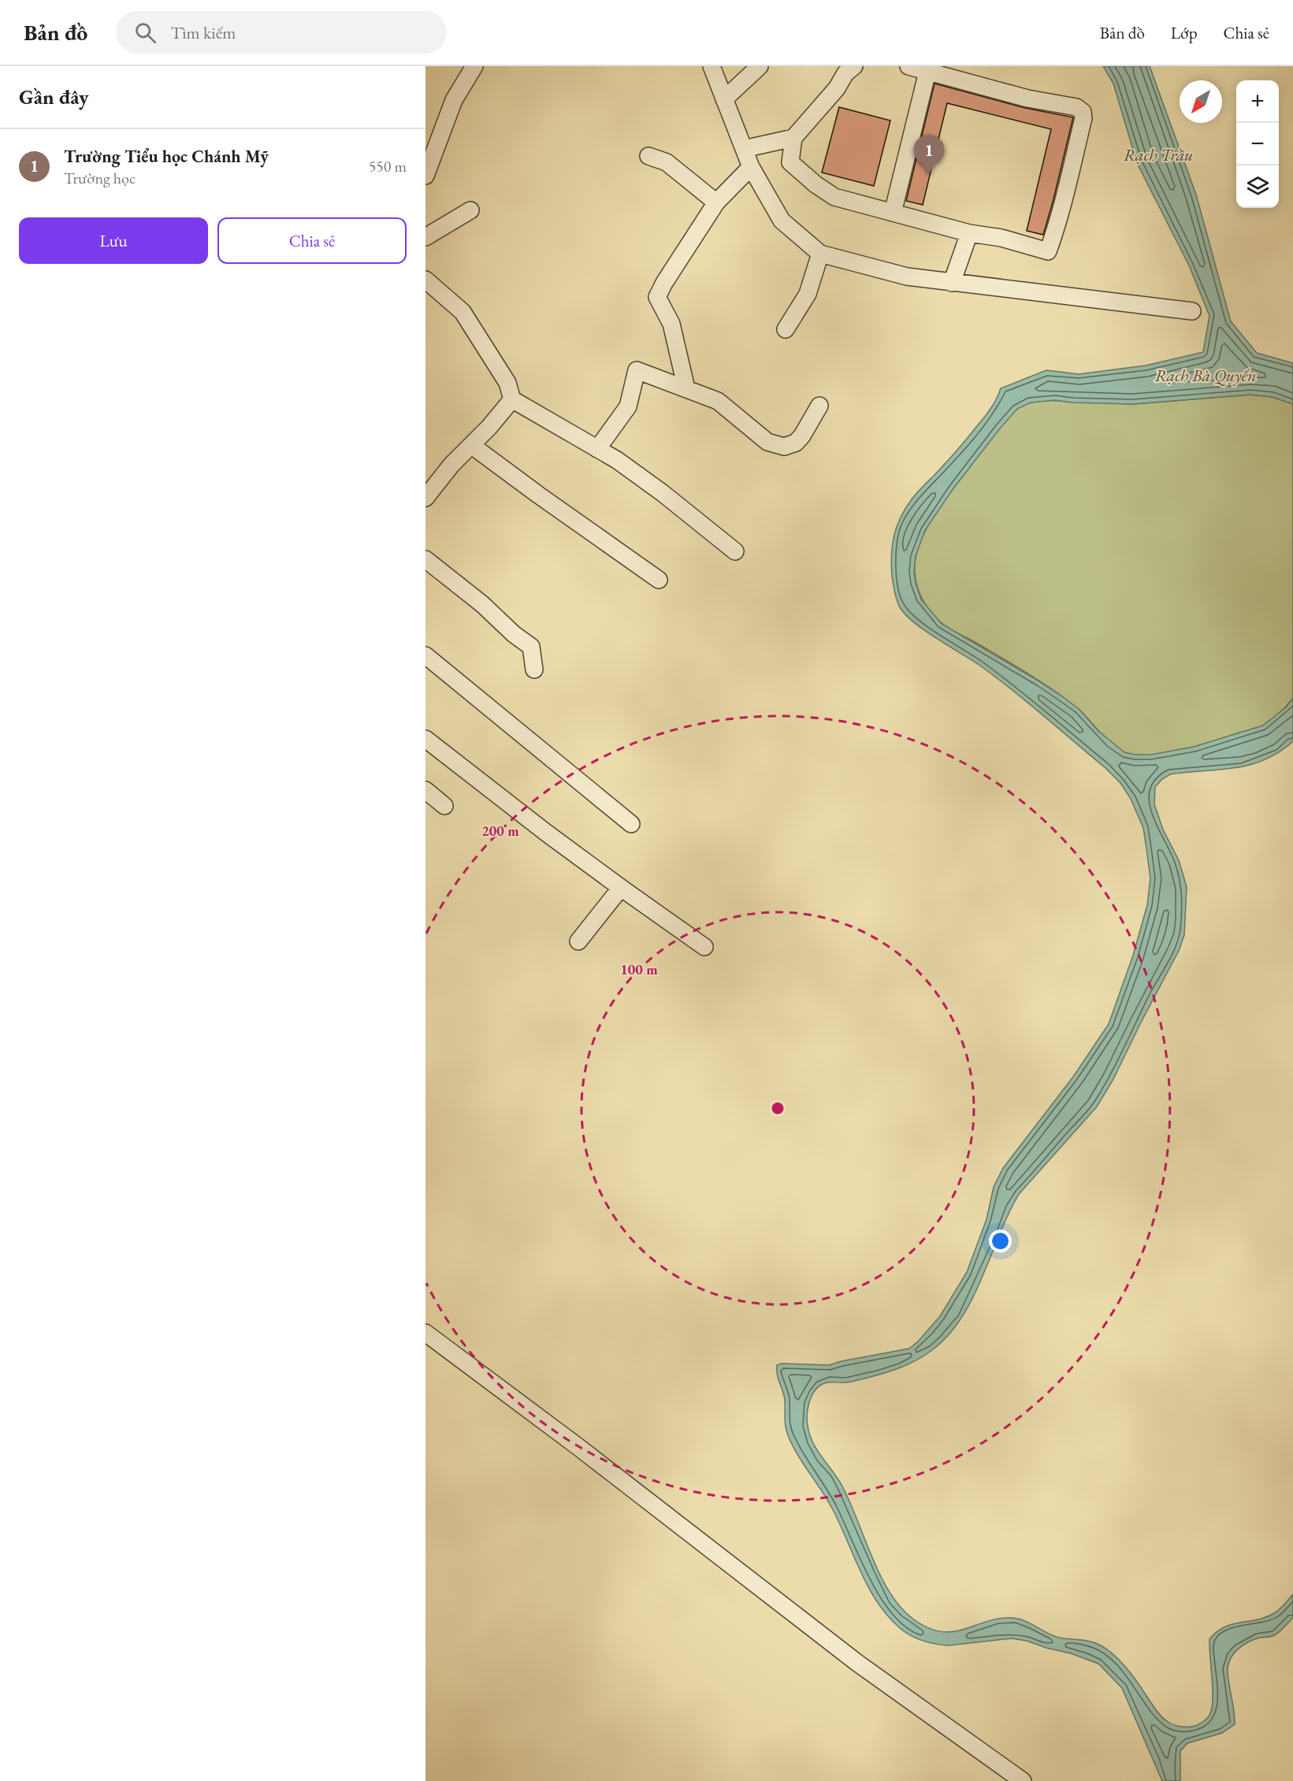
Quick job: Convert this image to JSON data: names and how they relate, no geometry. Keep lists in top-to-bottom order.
{
  "water": ["Rạch Trầu", "Rạch Bà Quyến"],
  "north": "bottom left",
  "page": {
    "header": "Bản đồ",
    "search": "Tìm kiếm",
    "nav": ["Bản đồ", "Lớp", "Chia sẻ"],
    "heading": "Gần đây",
    "map_buttons": ["+", "−"],
    "list": [
      {
        "mark": "1",
        "name": "Trường Tiểu học Chánh Mỹ",
        "note": "Trường học",
        "value": "550 m"
      }
    ],
    "pins": "1",
    "buttons": ["Lưu", "Chia sẻ"]
  },
  "rings": ["200 m", "100 m"]
}
